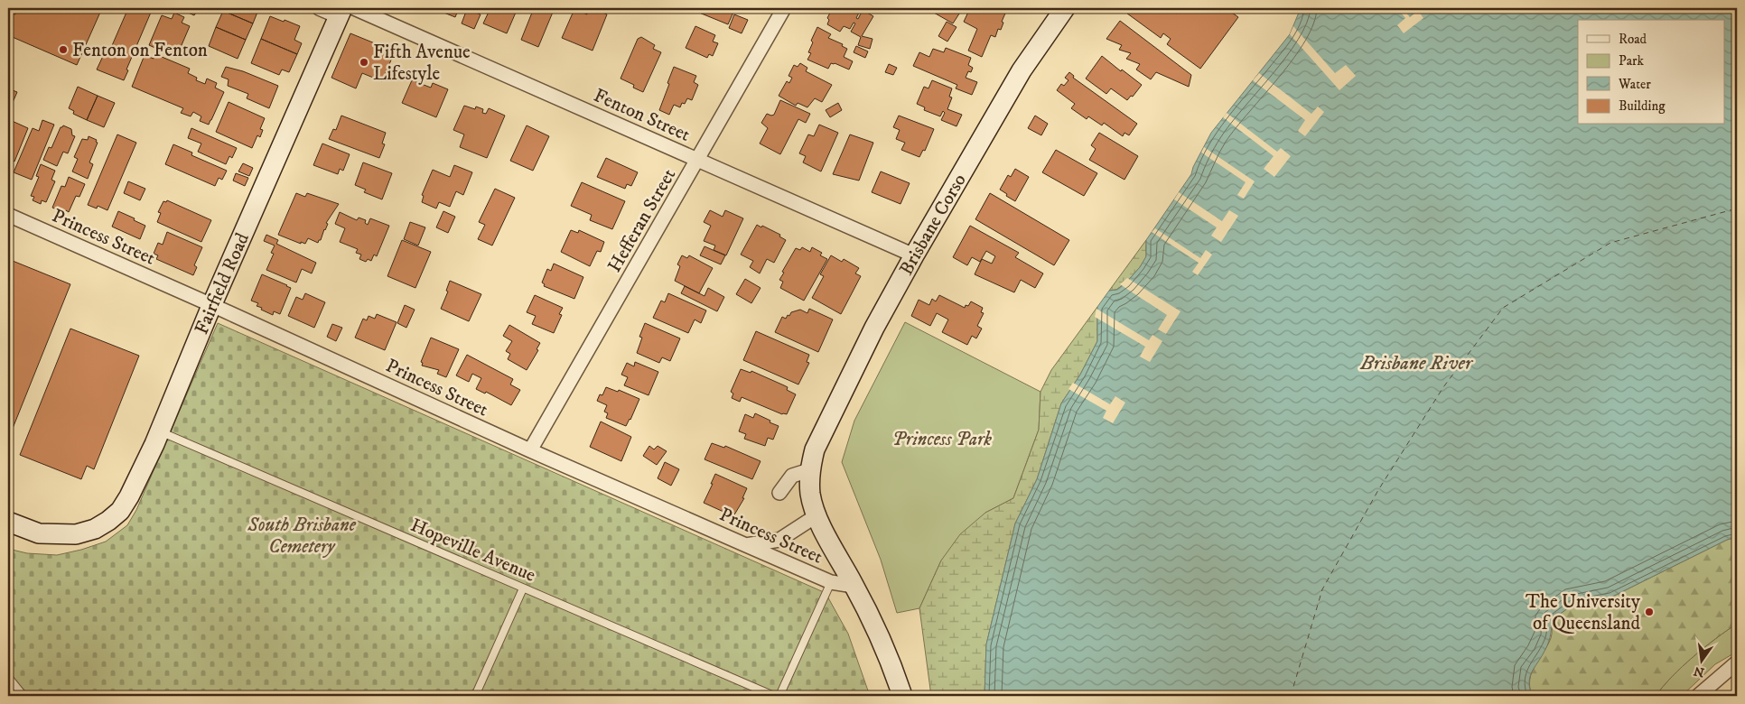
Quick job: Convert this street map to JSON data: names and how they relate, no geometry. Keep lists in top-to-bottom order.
{
  "streets": {
    "street": [
      "Fenton Street",
      "Hefferan Street",
      "Brisbane Corso",
      "Princess Street",
      "Fairfield Road"
    ],
    "lane": ["Hopeville Avenue"]
  },
  "crossings": [
    ["Fenton Street", "Hefferan Street"],
    ["Fenton Street", "Brisbane Corso"],
    ["Fenton Street", "Fairfield Road"],
    ["Hefferan Street", "Princess Street"],
    ["Brisbane Corso", "Princess Street"],
    ["Princess Street", "Fairfield Road"],
    ["Fairfield Road", "Hopeville Avenue"]
  ],
  "water": ["Brisbane River"],
  "parks": ["Princess Park", "South Brisbane Cemetery"],
  "places": ["Fenton on Fenton", "Fifth Avenue Lifestyle", "The University of Queensland"],
  "legend": [
    "Road",
    "Park",
    "Water",
    "Building"
  ],
  "north": "bottom"
}
